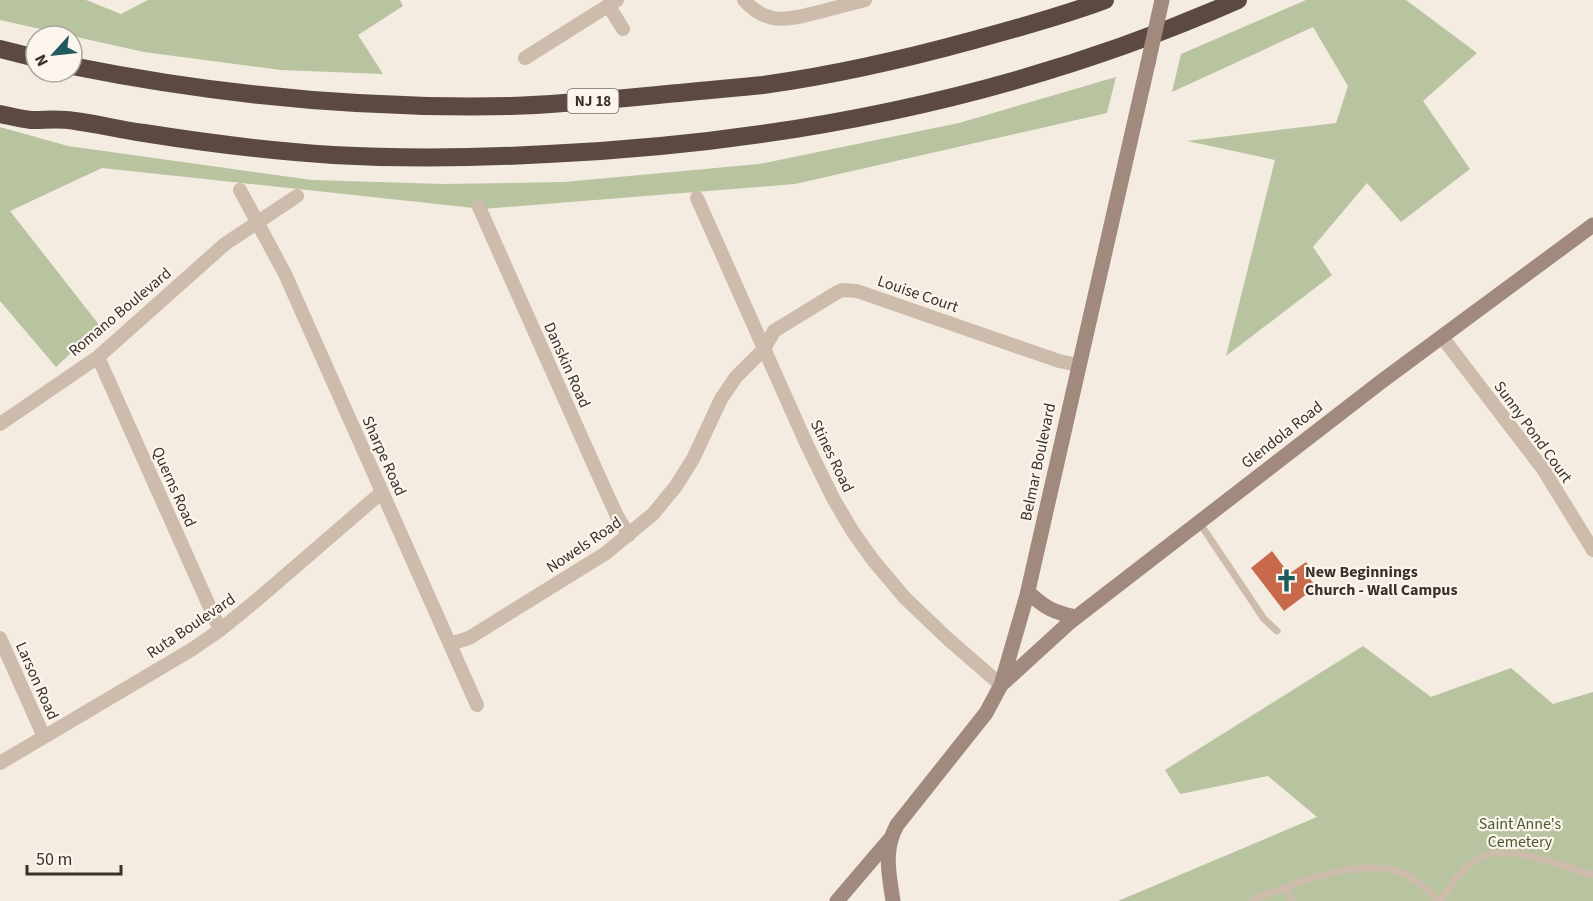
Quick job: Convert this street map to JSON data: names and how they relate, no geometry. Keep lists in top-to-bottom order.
{
  "streets": {
    "highway": ["NJ 18"],
    "main road": ["Glendola Road", "Belmar Boulevard"],
    "street": [
      "Louise Court",
      "Romano Boulevard",
      "Danskin Road",
      "Sunny Pond Court",
      "Sharpe Road",
      "Stines Road",
      "Querns Road",
      "Nowels Road",
      "Ruta Boulevard",
      "Larson Road"
    ]
  },
  "crossings": [
    ["Louise Court", "Stines Road"],
    ["Louise Court", "Belmar Boulevard"],
    ["Louise Court", "Nowels Road"],
    ["Romano Boulevard", "Sharpe Road"],
    ["Romano Boulevard", "Querns Road"],
    ["Danskin Road", "Nowels Road"],
    ["Sunny Pond Court", "Glendola Road"],
    ["Glendola Road", "Stines Road"],
    ["Glendola Road", "Belmar Boulevard"],
    ["Sharpe Road", "Nowels Road"],
    ["Sharpe Road", "Ruta Boulevard"],
    ["Stines Road", "Belmar Boulevard"],
    ["Stines Road", "Nowels Road"],
    ["Querns Road", "Ruta Boulevard"],
    ["Ruta Boulevard", "Larson Road"]
  ],
  "parks": ["Saint Anne's Cemetery"],
  "places": {
    "church": ["New Beginnings Church - Wall Campus"]
  },
  "scale_bar": "50 m",
  "north": "bottom left"
}
